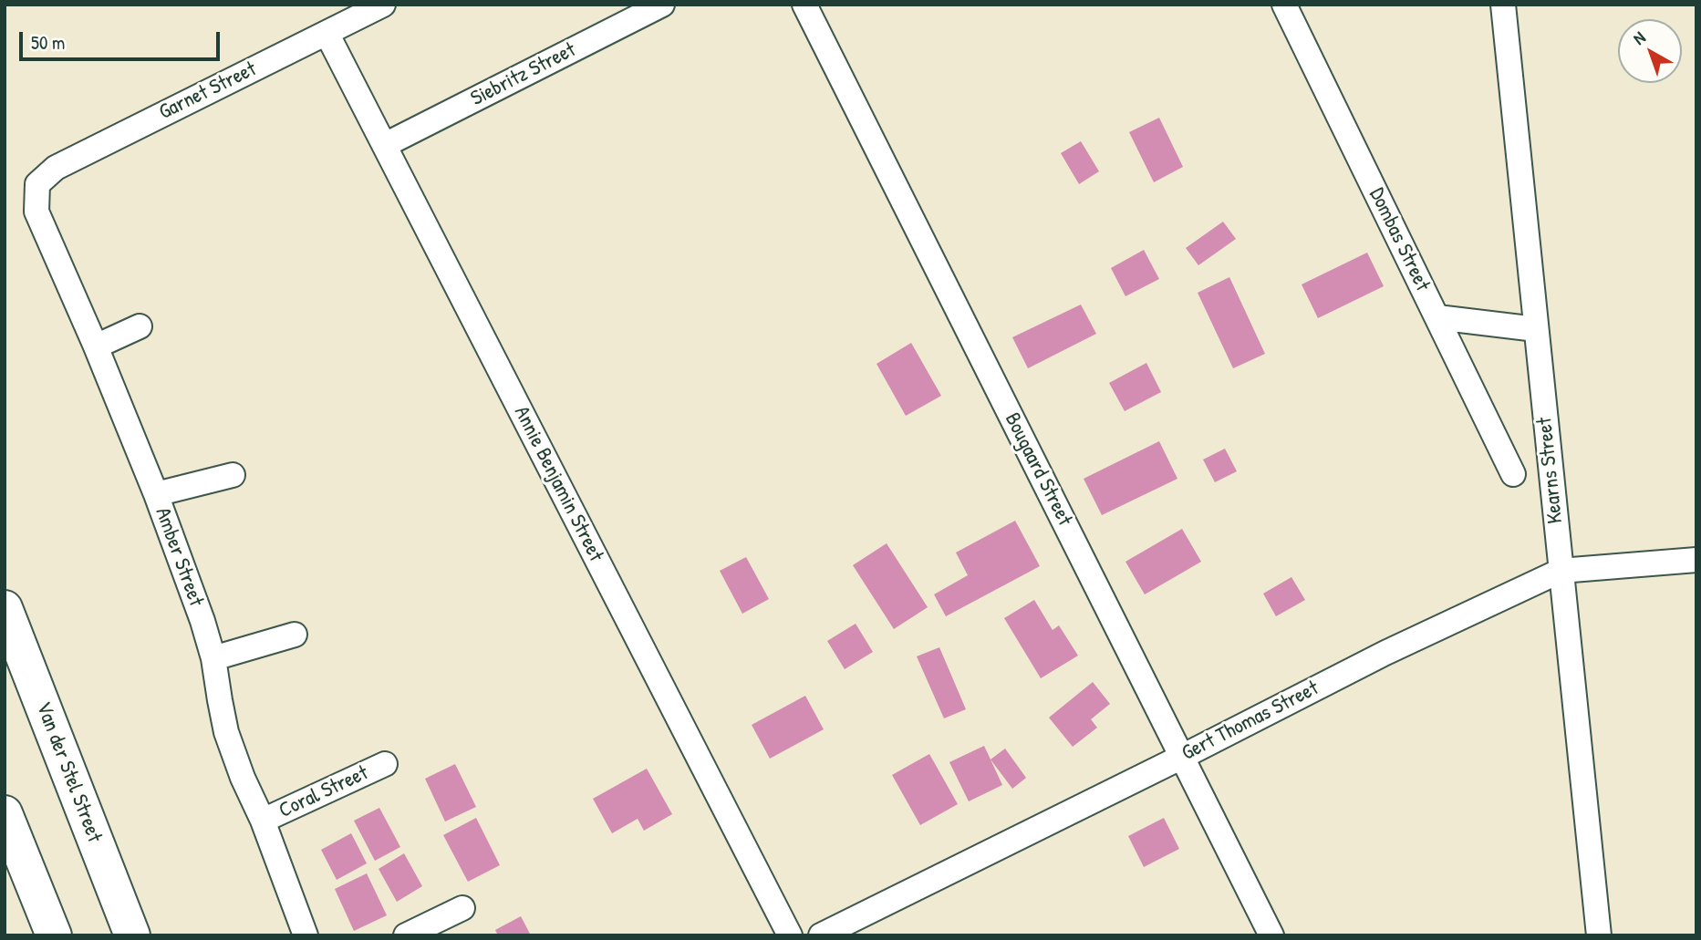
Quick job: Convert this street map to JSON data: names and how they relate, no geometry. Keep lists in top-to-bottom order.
{
  "streets": {
    "main road": ["Van der Stel Street"],
    "street": [
      "Siebritz Street",
      "Garnet Street",
      "Dombas Street",
      "Bougaard Street",
      "Kearns Street",
      "Annie Benjamin Street",
      "Amber Street",
      "Gert Thomas Street",
      "Coral Street"
    ]
  },
  "crossings": [
    ["Siebritz Street", "Annie Benjamin Street"],
    ["Garnet Street", "Annie Benjamin Street"],
    ["Garnet Street", "Amber Street"],
    ["Bougaard Street", "Gert Thomas Street"],
    ["Kearns Street", "Gert Thomas Street"],
    ["Amber Street", "Coral Street"]
  ],
  "scale_bar": "50 m",
  "north": "top left"
}
